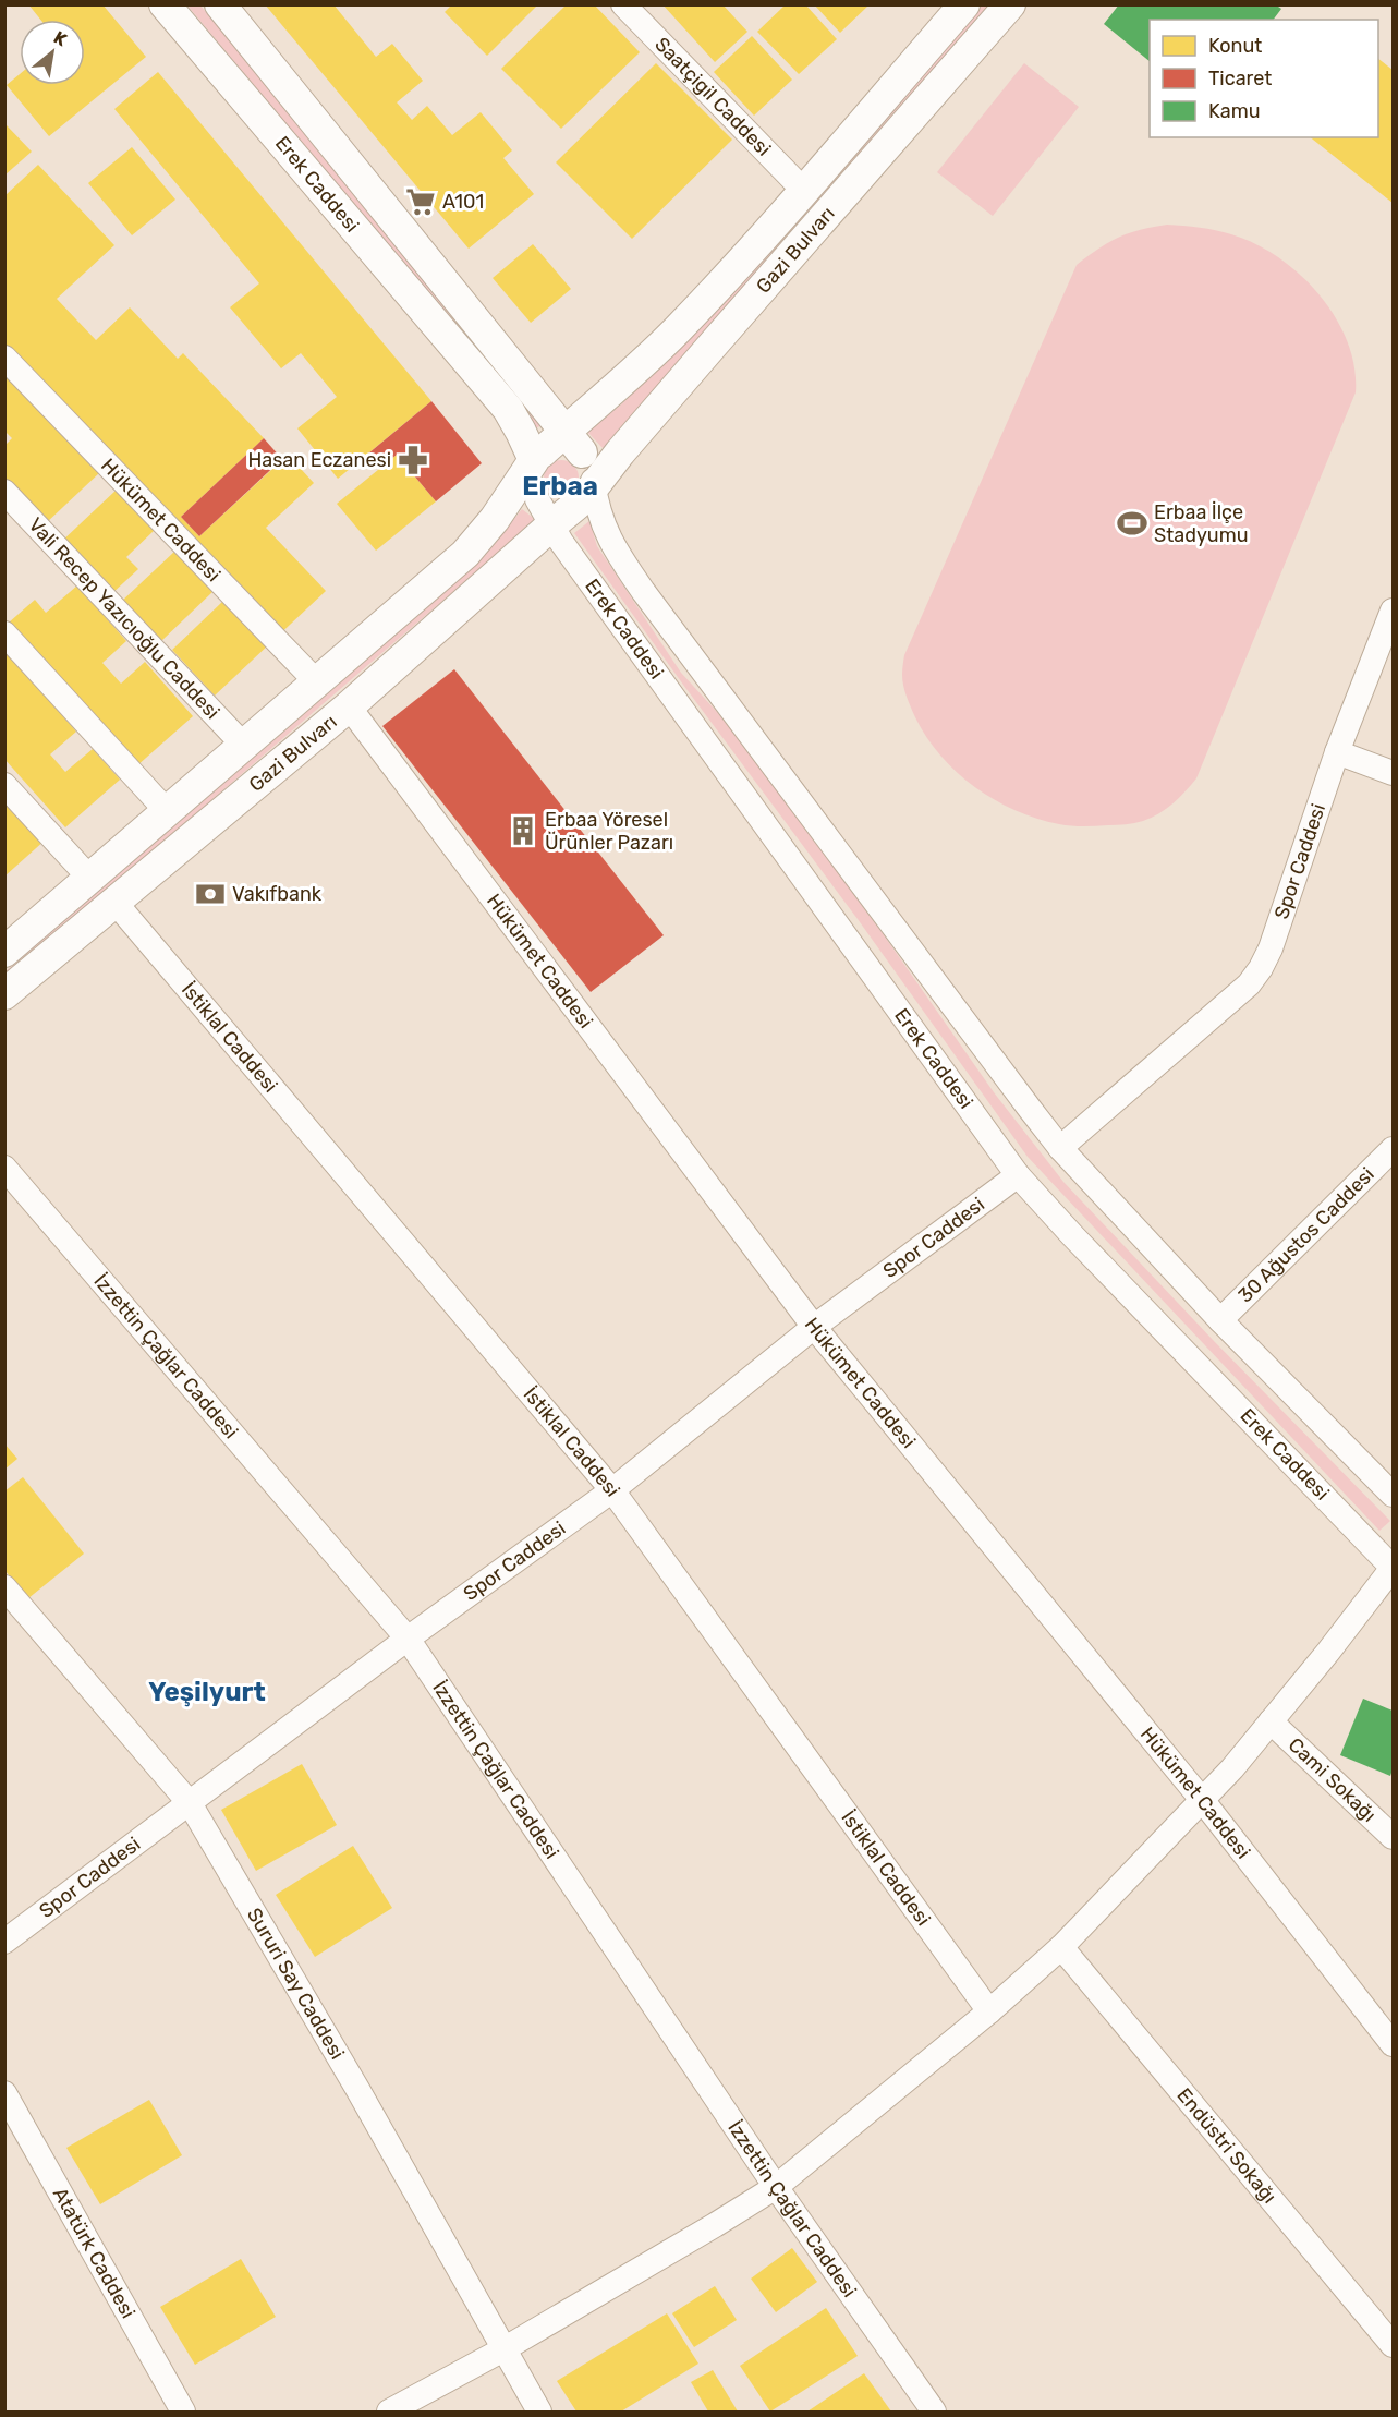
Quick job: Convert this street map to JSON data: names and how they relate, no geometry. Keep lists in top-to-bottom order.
{
  "streets": {
    "main road": ["Erek Caddesi", "Gazi Bulvarı"],
    "street": [
      "Saatçigil Caddesi",
      "Hükümet Caddesi",
      "Vali Recep Yazıcıoğlu Caddesi",
      "Spor Caddesi",
      "İstiklal Caddesi",
      "30 Ağustos Caddesi",
      "İzzettin Çağlar Caddesi",
      "Cami Sokağı",
      "Sururi Say Caddesi",
      "Endüstri Sokağı",
      "Atatürk Caddesi"
    ]
  },
  "crossings": [
    ["Saatçigil Caddesi", "Gazi Bulvarı"],
    ["Erek Caddesi", "Gazi Bulvarı"],
    ["Erek Caddesi", "Spor Caddesi"],
    ["Erek Caddesi", "30 Ağustos Caddesi"],
    ["Gazi Bulvarı", "Hükümet Caddesi"],
    ["Gazi Bulvarı", "Vali Recep Yazıcıoğlu Caddesi"],
    ["Gazi Bulvarı", "İstiklal Caddesi"],
    ["Hükümet Caddesi", "Spor Caddesi"],
    ["Spor Caddesi", "İstiklal Caddesi"],
    ["Spor Caddesi", "İzzettin Çağlar Caddesi"],
    ["Spor Caddesi", "Sururi Say Caddesi"]
  ],
  "districts": ["Erbaa", "Yeşilyurt"],
  "places": {
    "supermarket": ["A101"],
    "pharmacy": ["Hasan Eczanesi"],
    "sports": ["Erbaa İlçe Stadyumu"],
    "building": ["Erbaa Yöresel Ürünler Pazarı"],
    "bank": ["Vakıfbank"]
  },
  "legend": ["Konut", "Ticaret", "Kamu"],
  "north": "top right"
}
